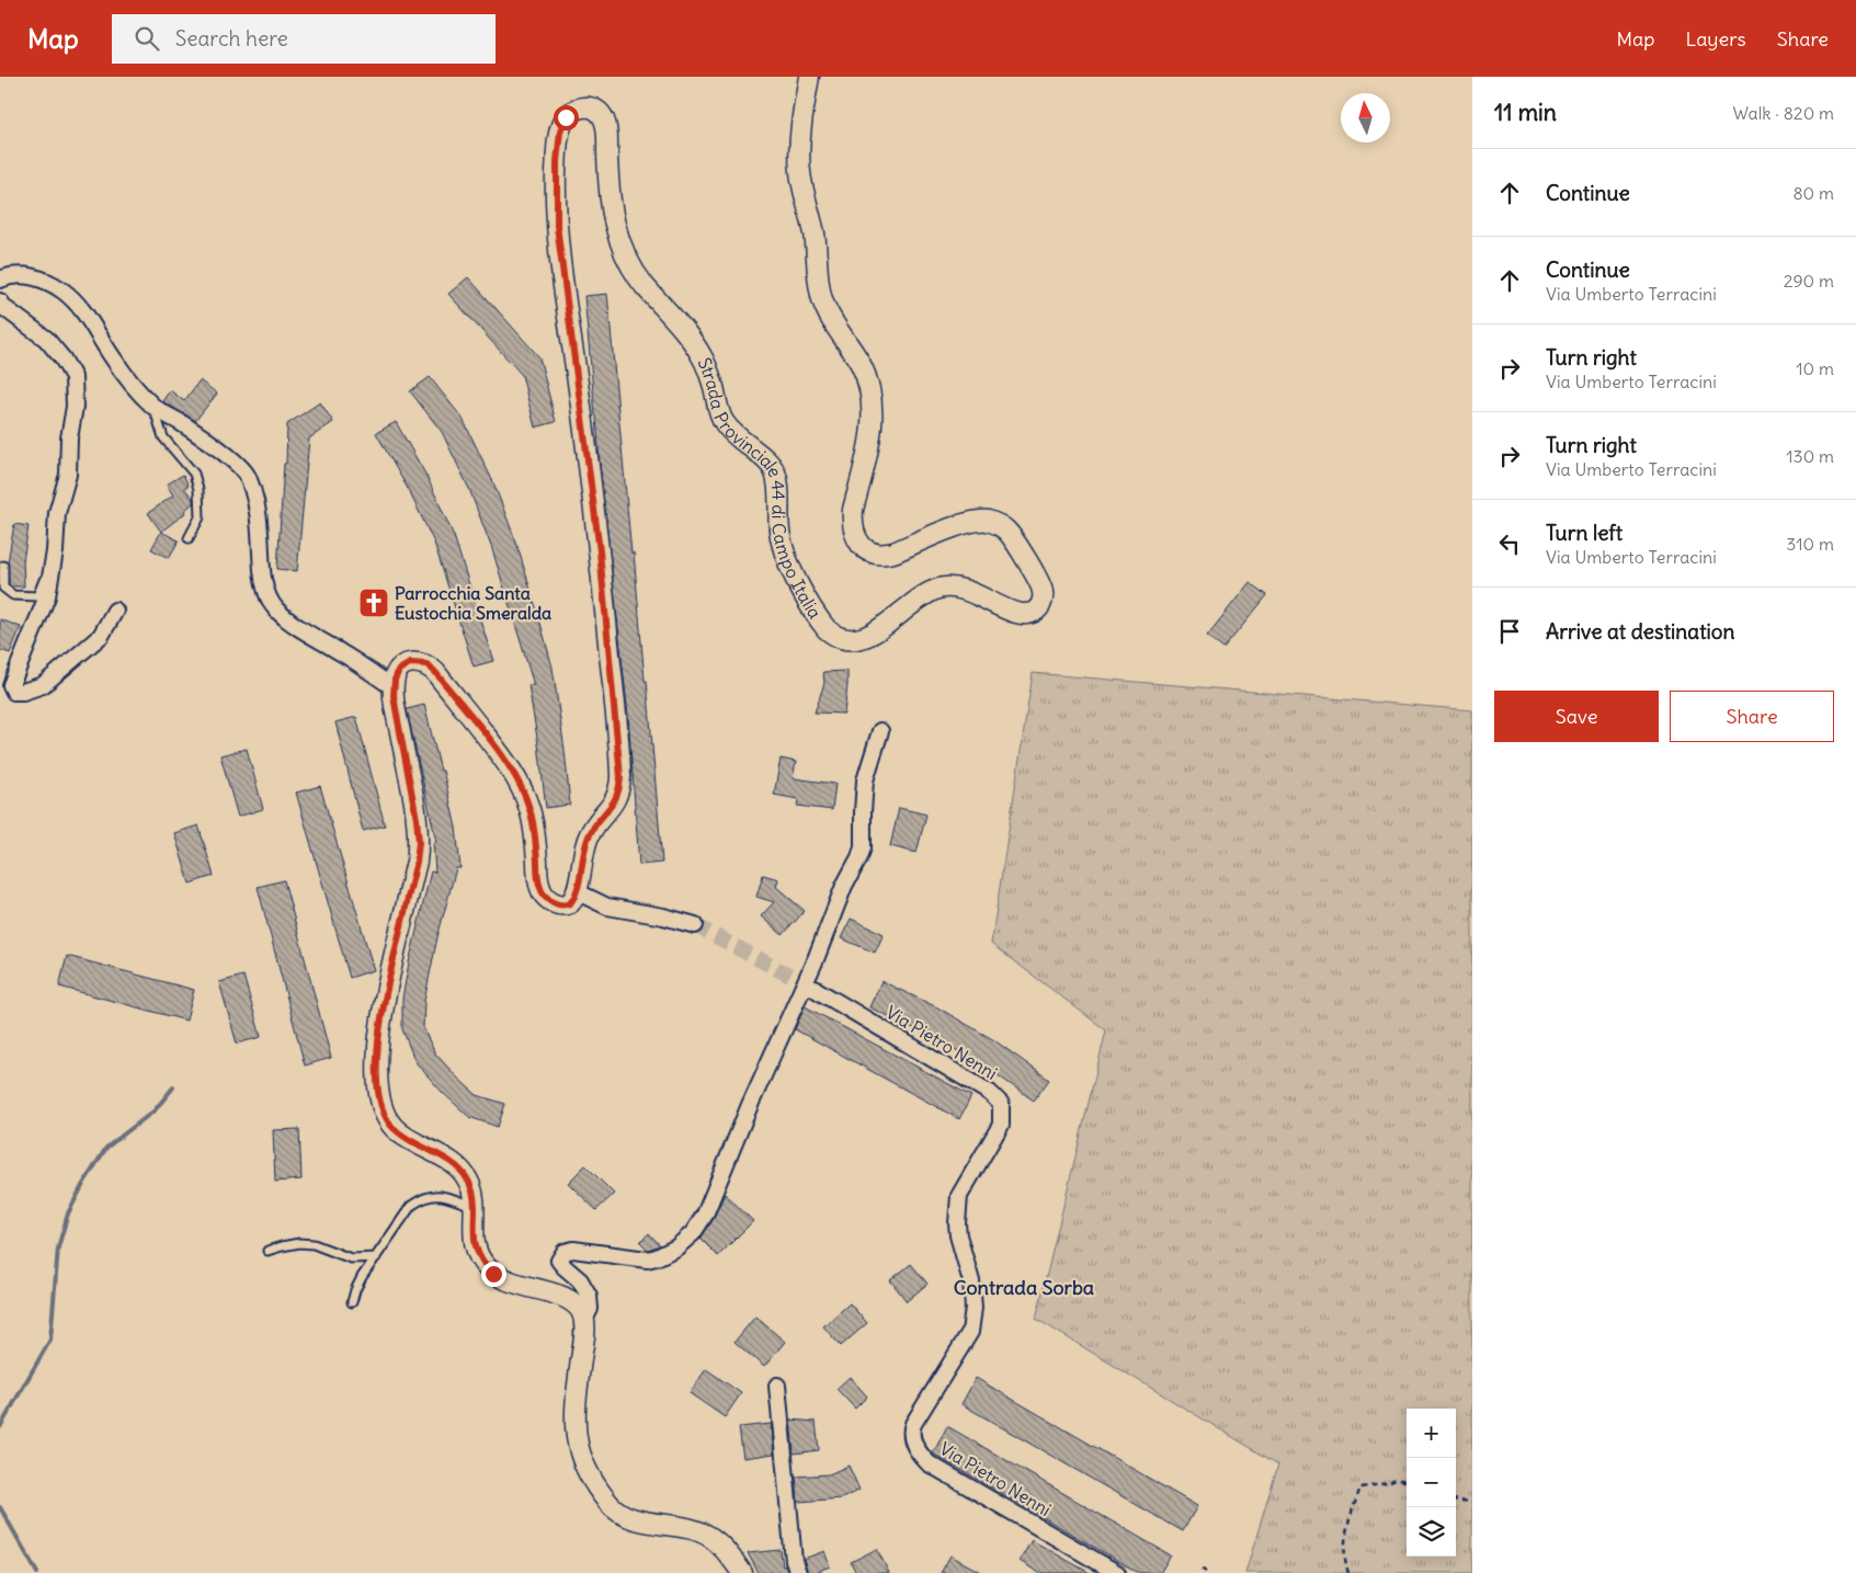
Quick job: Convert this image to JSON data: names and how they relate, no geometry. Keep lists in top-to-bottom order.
{
  "streets": {
    "street": ["Strada Provinciale 44 di Campo Italia", "Via Pietro Nenni"]
  },
  "districts": ["Contrada Sorba"],
  "places": {
    "church": ["Parrocchia Santa Eustochia Smeralda"]
  },
  "north": "top",
  "page": {
    "header": "Map",
    "search": "Search here",
    "nav": ["Map", "Layers", "Share"],
    "heading": ["11 min", "Walk · 820 m"],
    "list": [
      ["Continue", "80 m"],
      ["Continue", "Via Umberto Terracini", "290 m"],
      ["Turn right", "Via Umberto Terracini", "10 m"],
      ["Turn right", "Via Umberto Terracini", "130 m"],
      ["Turn left", "Via Umberto Terracini", "310 m"],
      "Arrive at destination"
    ],
    "buttons": ["Save", "Share"],
    "map_buttons": ["+", "−"]
  }
}
